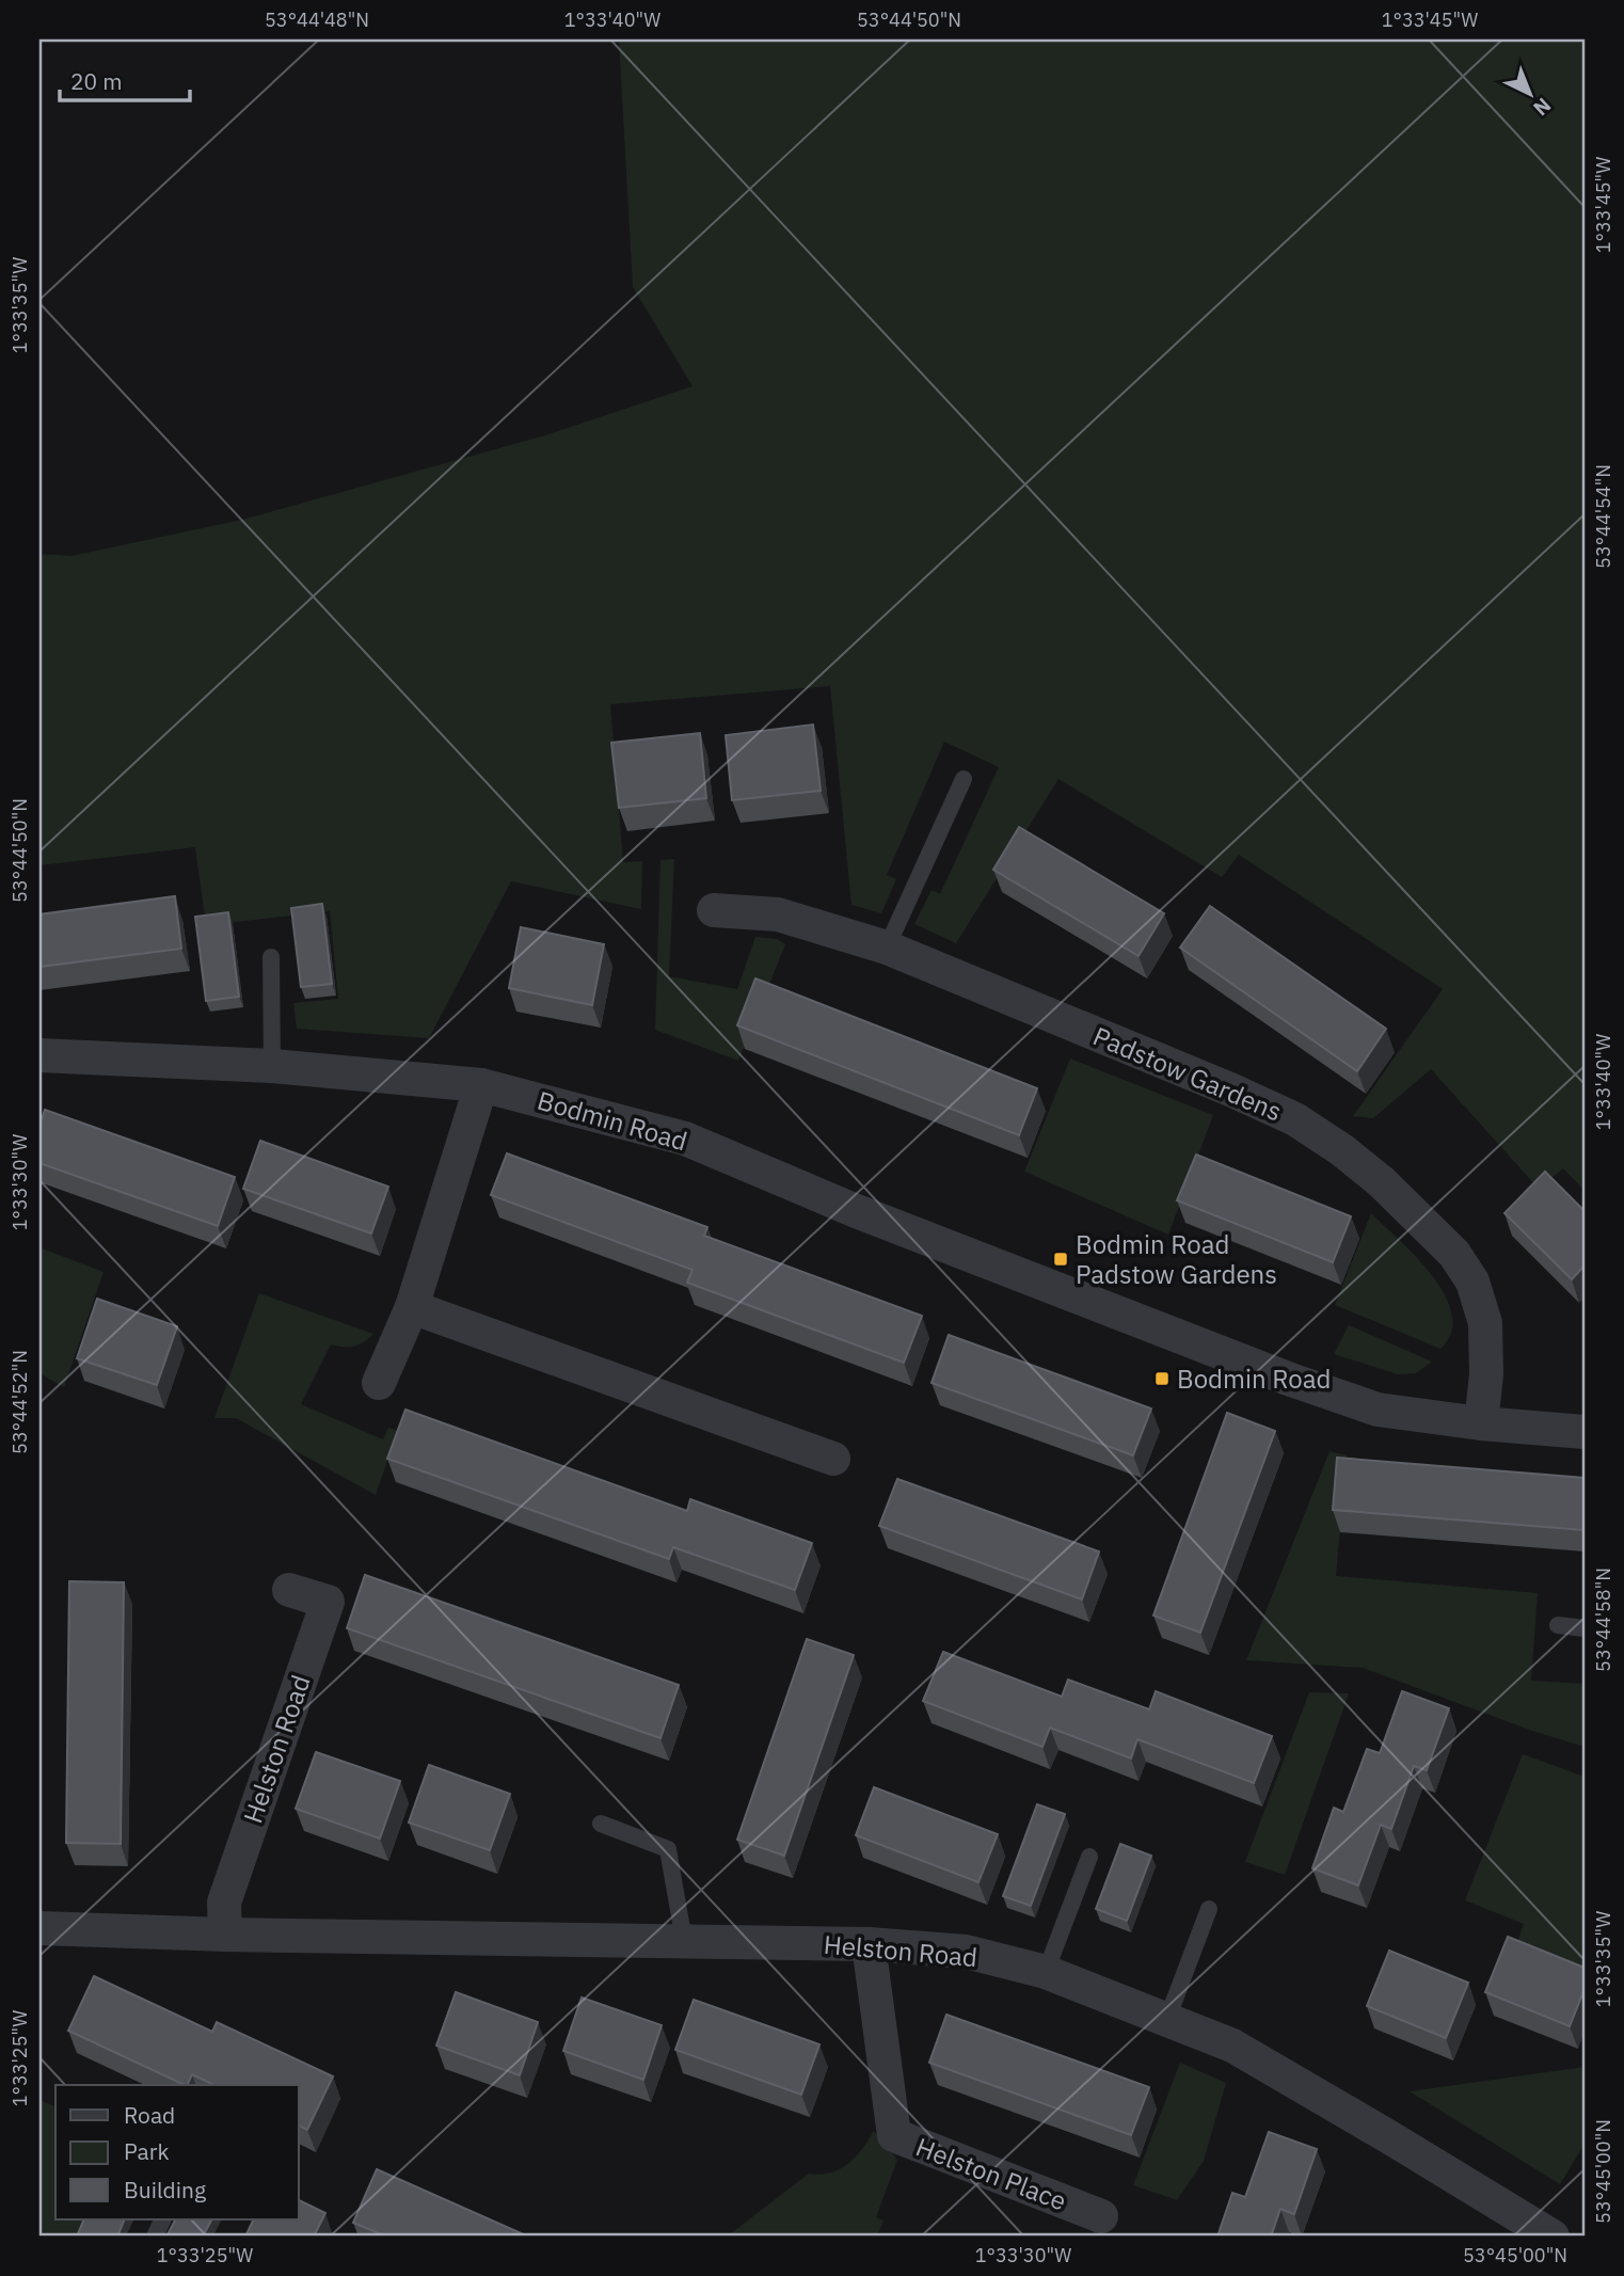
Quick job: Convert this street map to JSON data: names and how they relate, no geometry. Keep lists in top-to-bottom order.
{
  "streets": {
    "street": [
      "Padstow Gardens",
      "Bodmin Road",
      "Helston Road",
      "Helston Place"
    ]
  },
  "crossings": [
    ["Padstow Gardens", "Bodmin Road"],
    ["Helston Road", "Helston Place"]
  ],
  "places": {
    "transit": ["Bodmin Road Padstow Gardens", "Bodmin Road"]
  },
  "legend": ["Road", "Park", "Building"],
  "scale_bar": "20 m",
  "north": "bottom right",
  "coordinates": [
    "53°44'48\"N",
    "1°33'40\"W",
    "53°44'50\"N",
    "1°33'45\"W",
    "1°33'35\"W",
    "53°44'54\"N",
    "1°33'30\"W",
    "53°44'52\"N",
    "53°44'58\"N",
    "1°33'25\"W",
    "53°45'00\"N"
  ]
}
